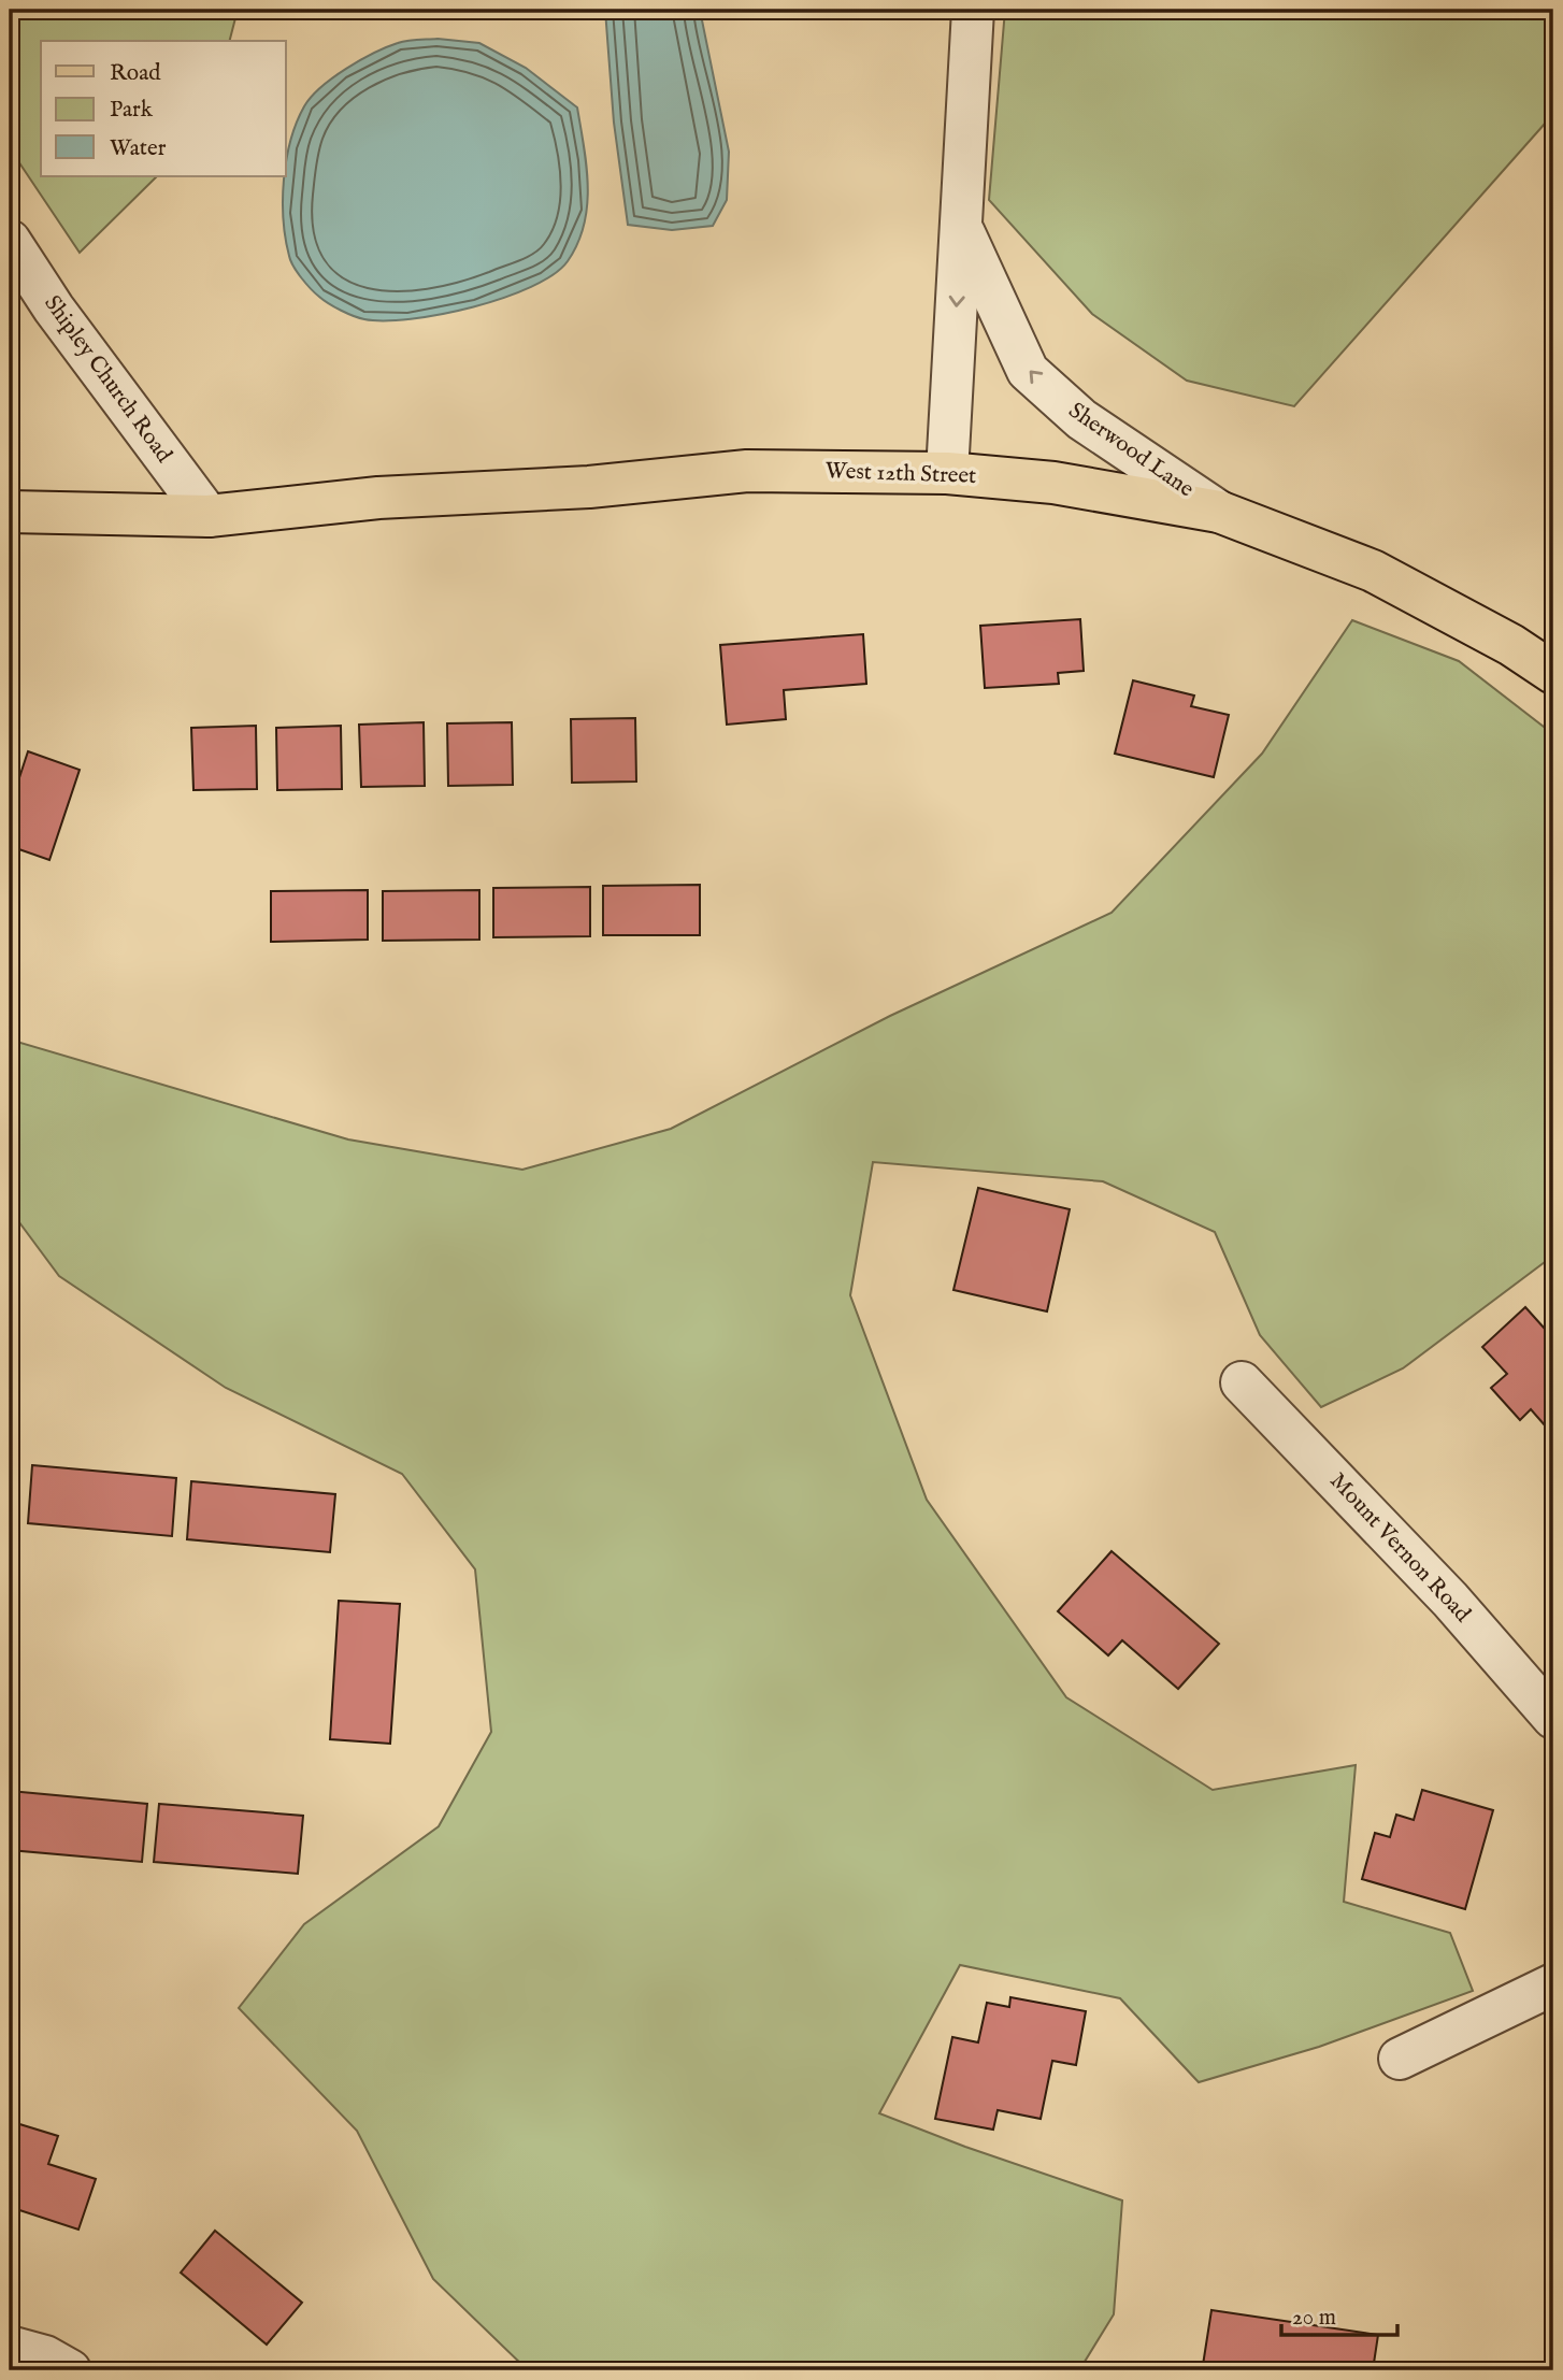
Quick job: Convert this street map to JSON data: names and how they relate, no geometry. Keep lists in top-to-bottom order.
{
  "streets": {
    "main road": ["West 12th Street"],
    "street": ["Shipley Church Road", "Sherwood Lane", "Mount Vernon Road"]
  },
  "crossings": [
    ["Shipley Church Road", "West 12th Street"],
    ["Sherwood Lane", "West 12th Street"]
  ],
  "legend": ["Road", "Park", "Water"],
  "scale_bar": "20 m"
}
